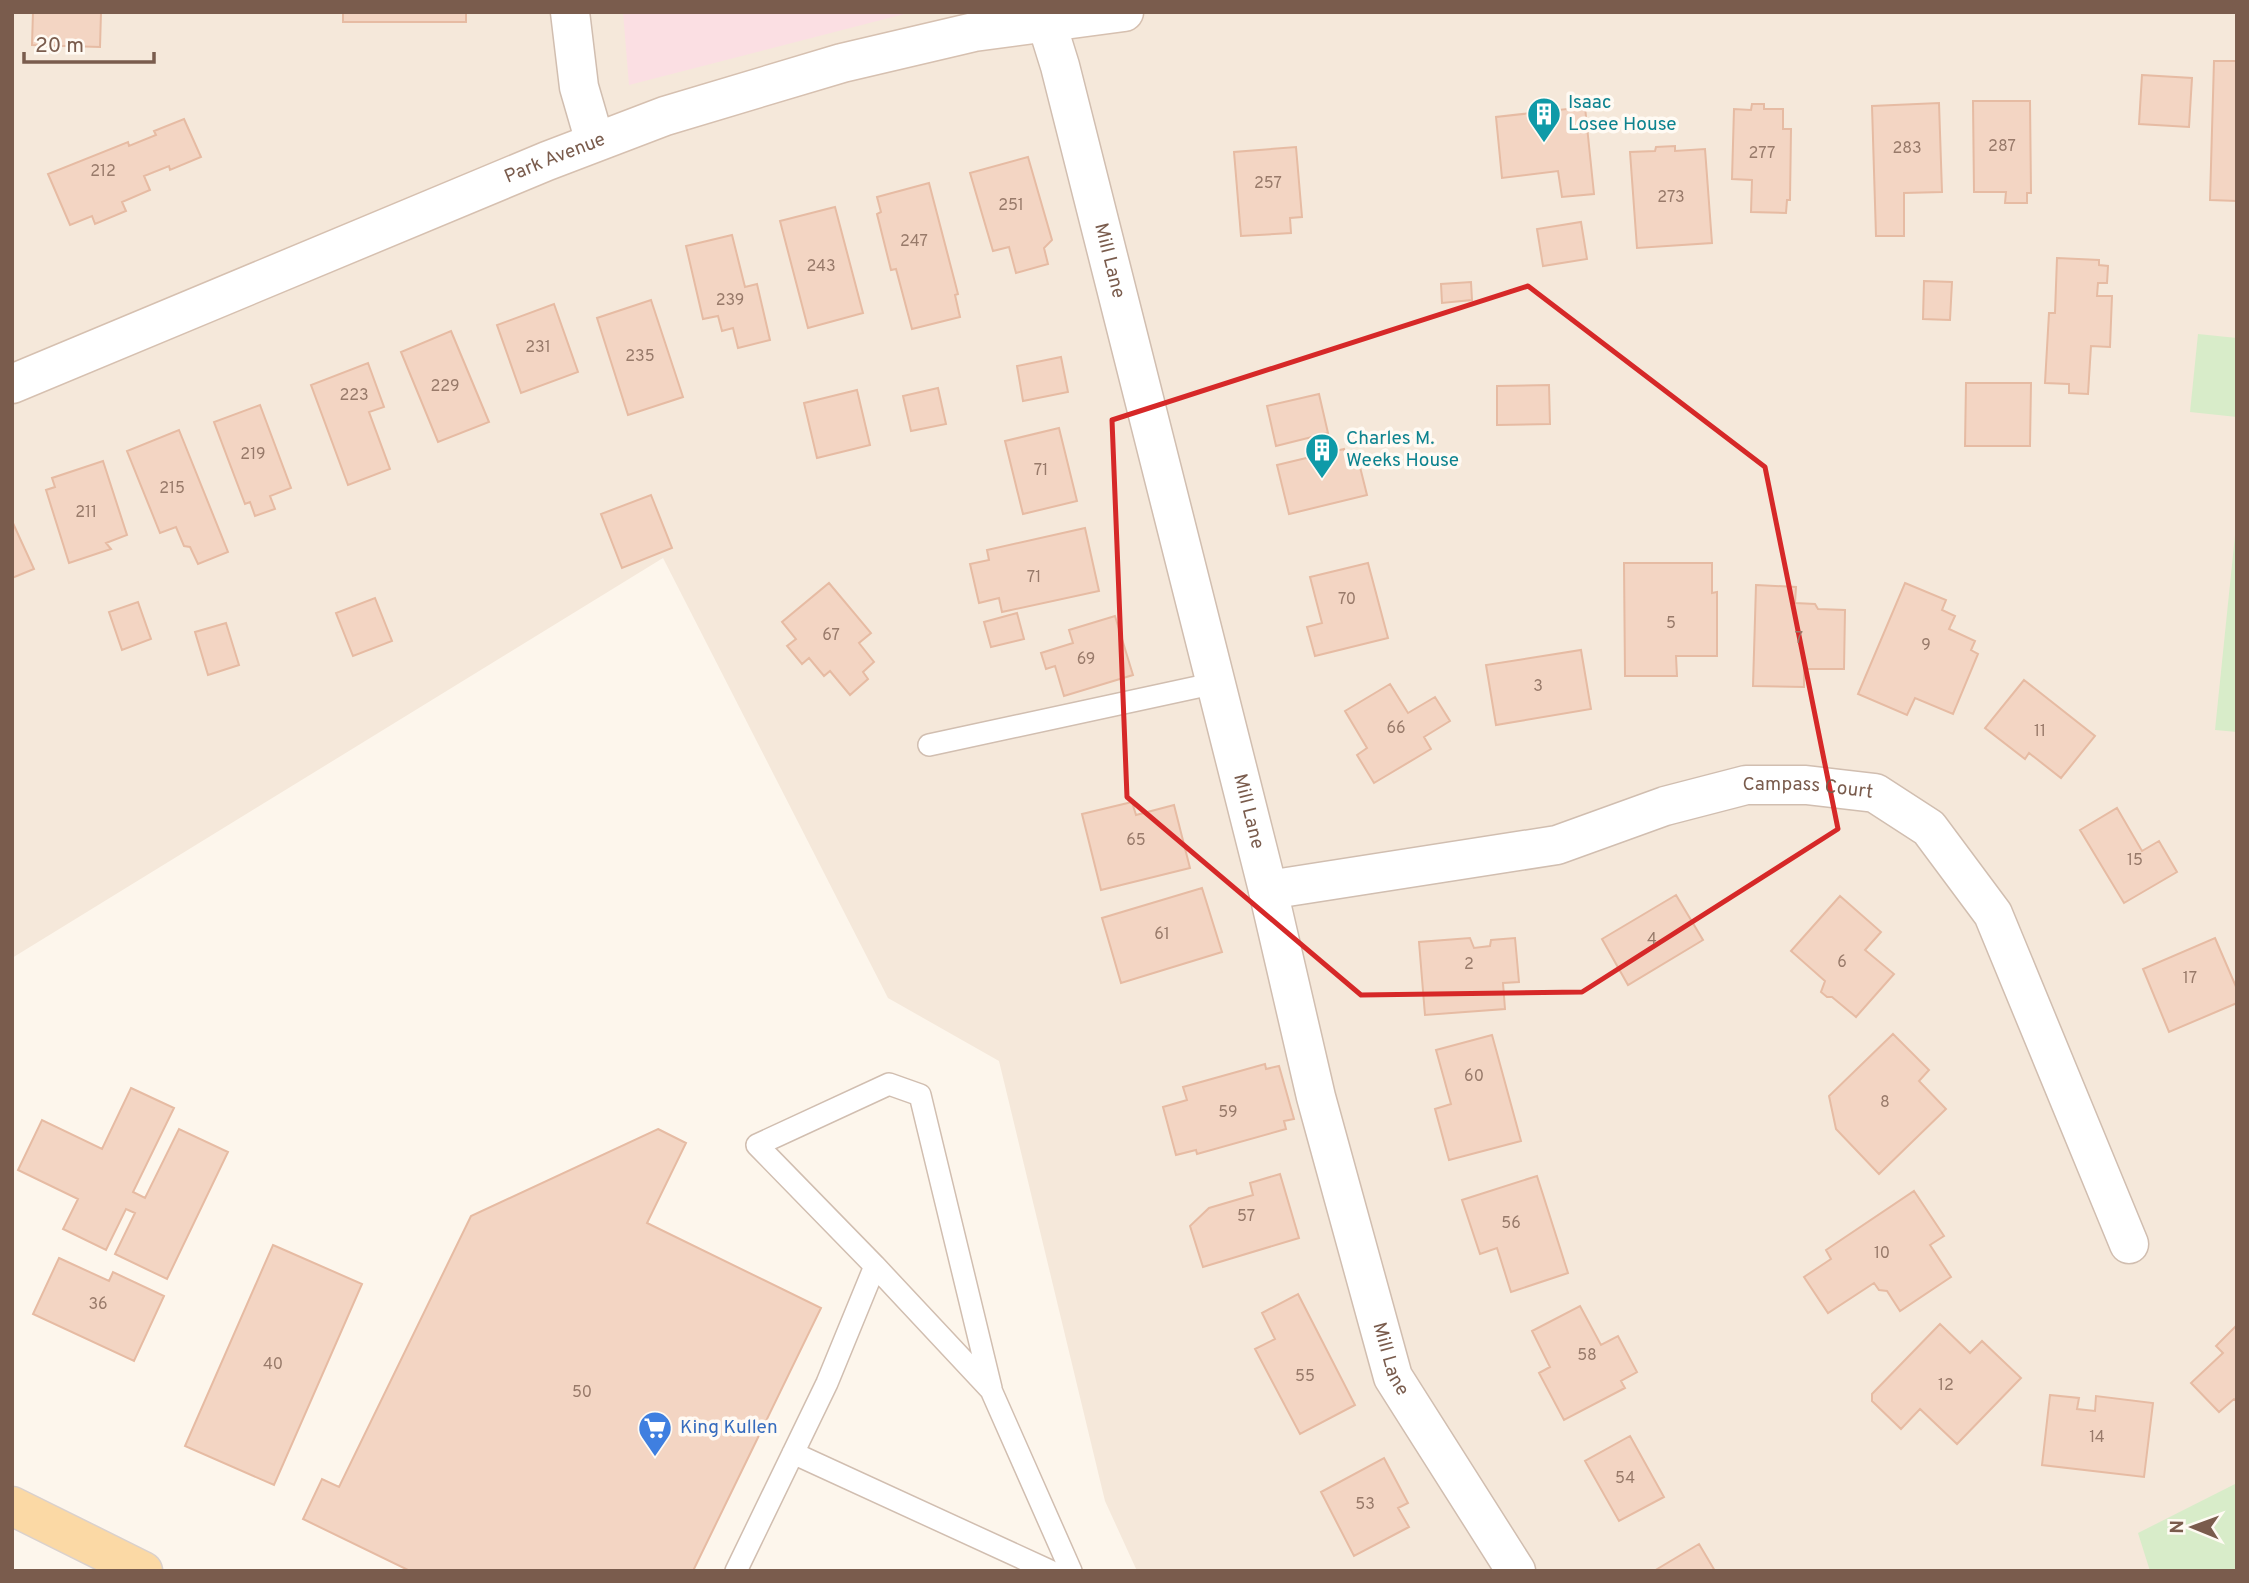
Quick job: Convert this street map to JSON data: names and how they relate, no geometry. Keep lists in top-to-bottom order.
{
  "streets": {
    "street": ["Park Avenue", "Mill Lane", "Campass Court"]
  },
  "crossings": [
    ["Park Avenue", "Mill Lane"],
    ["Mill Lane", "Campass Court"]
  ],
  "places": {
    "building": ["Isaac Losee House", "Charles M. Weeks House"],
    "supermarket": ["King Kullen"]
  },
  "house_numbers": [
    "287",
    "283",
    "277",
    "212",
    "257",
    "273",
    "251",
    "247",
    "243",
    "239",
    "231",
    "235",
    "229",
    "223",
    "219",
    "71",
    "215",
    "211",
    "71",
    "70",
    "5",
    "67",
    "7",
    "9",
    "69",
    "3",
    "66",
    "11",
    "65",
    "15",
    "61",
    "4",
    "6",
    "2",
    "17",
    "60",
    "8",
    "59",
    "57",
    "56",
    "10",
    "36",
    "58",
    "40",
    "55",
    "12",
    "50",
    "14",
    "54",
    "53"
  ],
  "scale_bar": "20 m",
  "north": "left"
}
